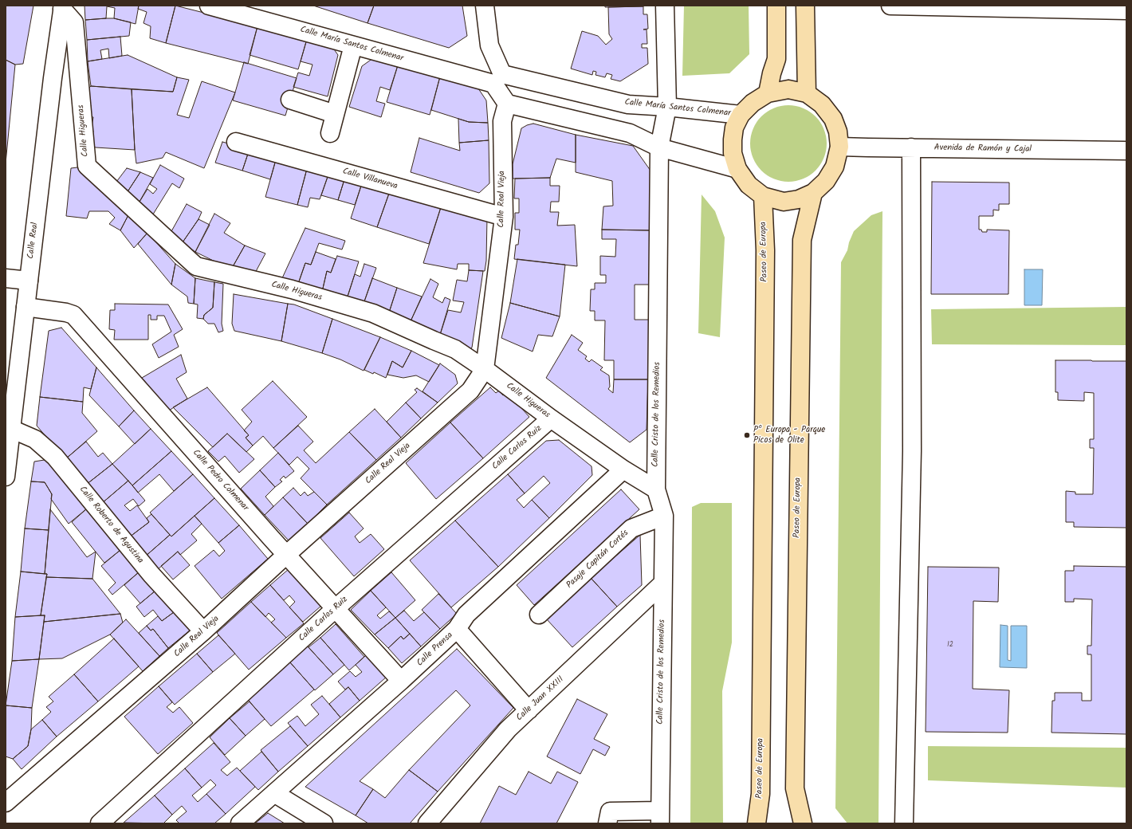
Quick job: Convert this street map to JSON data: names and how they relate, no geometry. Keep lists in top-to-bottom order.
{
  "streets": {
    "main road": ["Paseo de Europa"],
    "street": [
      "Calle María Santos Colmenar",
      "Calle Higueras",
      "Avenida de Ramón y Cajal",
      "Calle Villanueva",
      "Calle Real Vieja",
      "Calle Real",
      "Calle Cristo de los Remedios",
      "Calle Carlos Ruiz",
      "Calle Pedro Colmenar",
      "Calle Roberto de Agustina",
      "Pasaje Capitán Cortés",
      "Calle Prensa",
      "Calle Juan XXIII"
    ]
  },
  "crossings": [
    ["Calle María Santos Colmenar", "Avenida de Ramón y Cajal"],
    ["Calle María Santos Colmenar", "Paseo de Europa"],
    ["Calle María Santos Colmenar", "Calle Cristo de los Remedios"],
    ["Calle Higueras", "Calle Real Vieja"],
    ["Calle Higueras", "Calle Real"],
    ["Calle Higueras", "Calle Cristo de los Remedios"],
    ["Calle Higueras", "Calle Carlos Ruiz"],
    ["Calle Higueras", "Calle Prensa"],
    ["Avenida de Ramón y Cajal", "Paseo de Europa"],
    ["Calle Villanueva", "Calle Real Vieja"],
    ["Calle Real Vieja", "Calle Pedro Colmenar"],
    ["Calle Real Vieja", "Calle Roberto de Agustina"],
    ["Calle Real", "Calle Pedro Colmenar"],
    ["Calle Real", "Calle Roberto de Agustina"],
    ["Calle Cristo de los Remedios", "Pasaje Capitán Cortés"],
    ["Calle Cristo de los Remedios", "Calle Juan XXIII"],
    ["Calle Carlos Ruiz", "Calle Pedro Colmenar"],
    ["Calle Pedro Colmenar", "Calle Prensa"]
  ],
  "places": ["Pº Europa - Parque Picos de Olite"],
  "house_numbers": ["12"]
}
